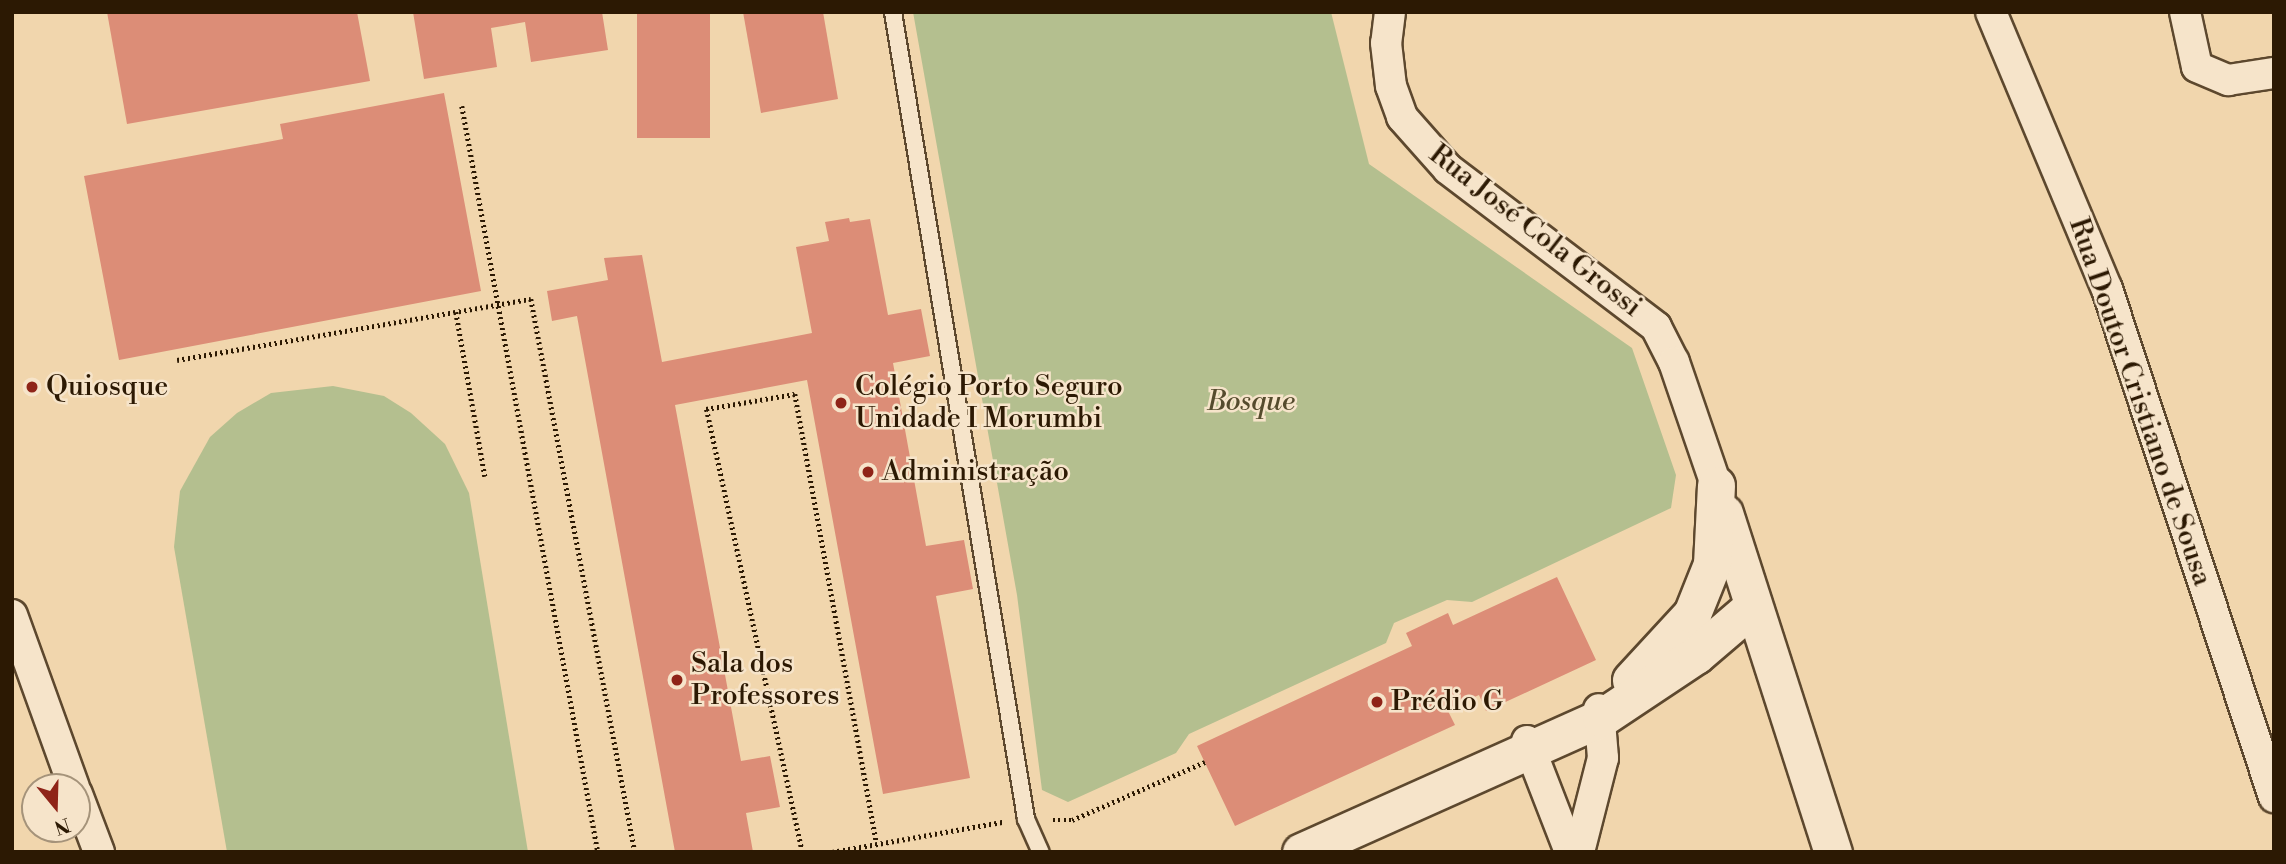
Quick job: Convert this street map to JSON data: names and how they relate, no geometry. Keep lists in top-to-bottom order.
{
  "streets": {
    "street": ["Rua José Cola Grossi", "Rua Doutor Cristiano de Sousa"]
  },
  "parks": ["Bosque"],
  "places": [
    "Quiosque",
    "Colégio Porto Seguro Unidade I Morumbi",
    "Administração",
    "Sala dos Professores",
    "Prédio G"
  ],
  "north": "bottom"
}
